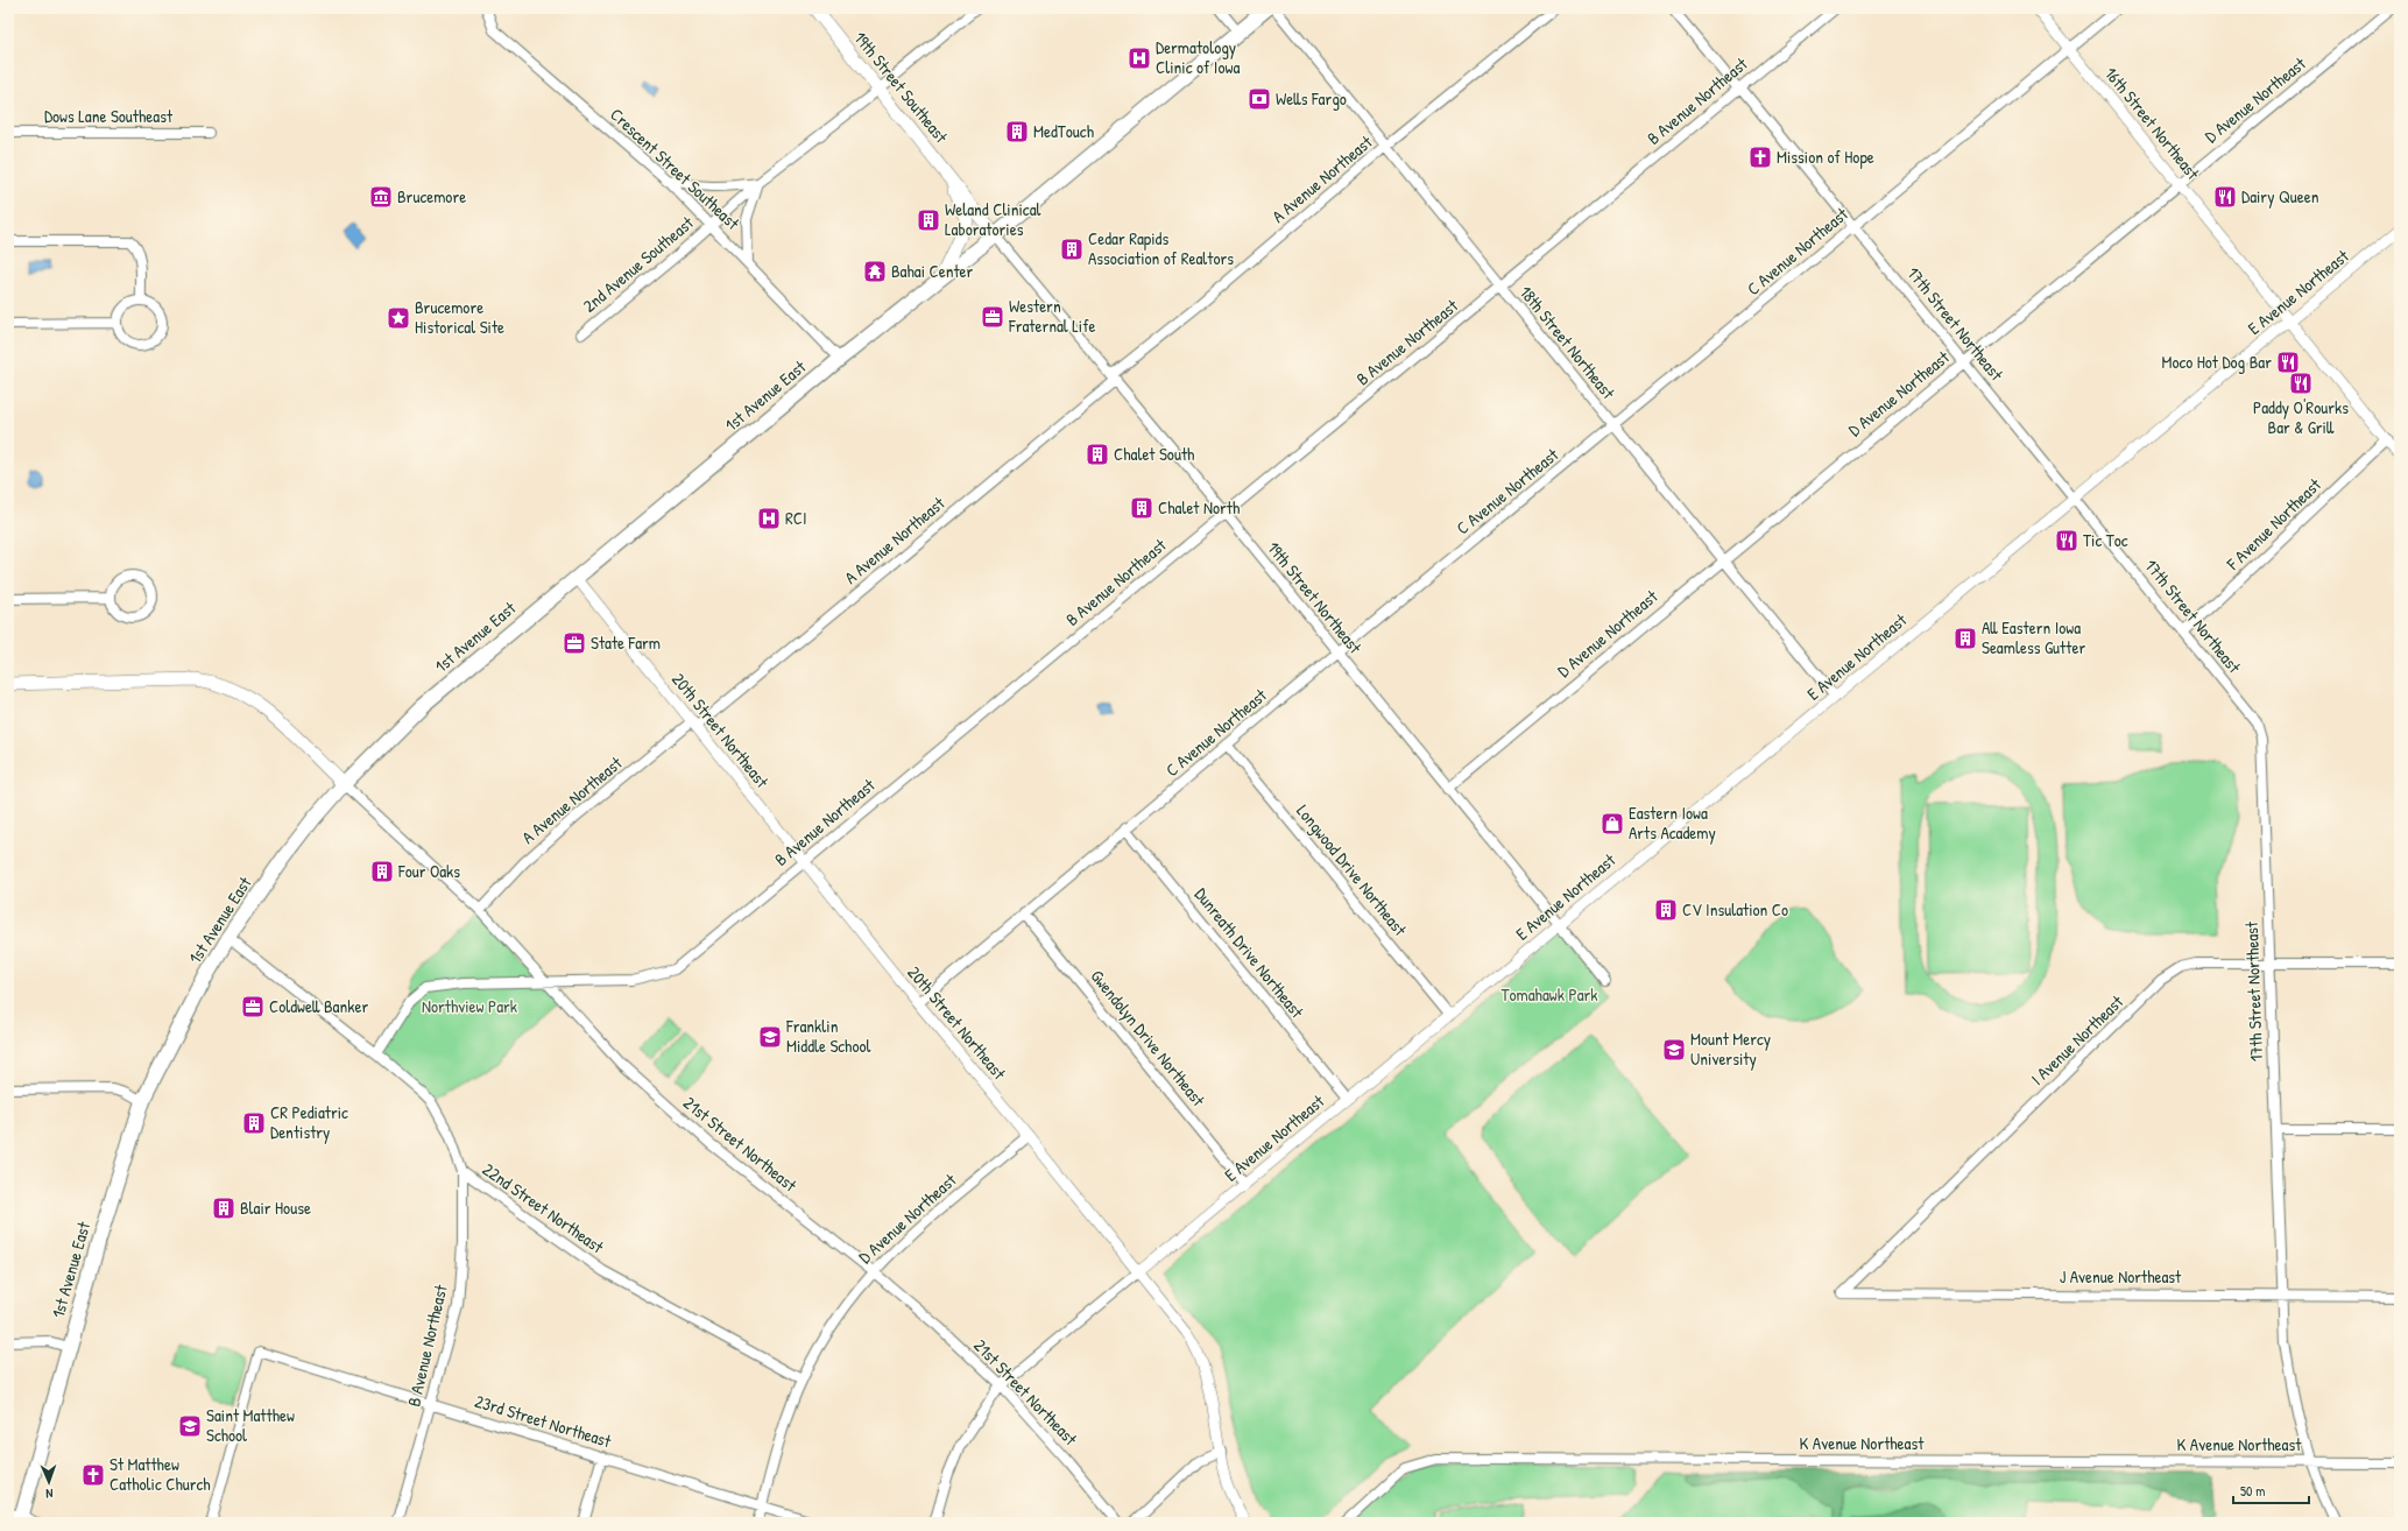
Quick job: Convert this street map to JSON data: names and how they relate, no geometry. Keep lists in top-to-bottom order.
{
  "streets": {
    "main road": ["19th Street Southeast", "1st Avenue East"],
    "street": [
      "D Avenue Northeast",
      "B Avenue Northeast",
      "Dows Lane Southeast",
      "16th Street Northeast",
      "Crescent Street Southeast",
      "A Avenue Northeast",
      "C Avenue Northeast",
      "2nd Avenue Southeast",
      "E Avenue Northeast",
      "17th Street Northeast",
      "18th Street Northeast",
      "F Avenue Northeast",
      "19th Street Northeast",
      "20th Street Northeast",
      "Longwood Drive Northeast",
      "Dunreath Drive Northeast",
      "Gwendolyn Drive Northeast",
      "I Avenue Northeast",
      "21st Street Northeast",
      "22nd Street Northeast",
      "J Avenue Northeast",
      "23rd Street Northeast",
      "K Avenue Northeast"
    ]
  },
  "crossings": [
    ["19th Street Southeast", "2nd Avenue Southeast"],
    ["19th Street Southeast", "1st Avenue East"],
    ["19th Street Southeast", "19th Street Northeast"],
    ["D Avenue Northeast", "16th Street Northeast"],
    ["D Avenue Northeast", "17th Street Northeast"],
    ["D Avenue Northeast", "18th Street Northeast"],
    ["D Avenue Northeast", "19th Street Northeast"],
    ["D Avenue Northeast", "20th Street Northeast"],
    ["D Avenue Northeast", "21st Street Northeast"],
    ["D Avenue Northeast", "22nd Street Northeast"],
    ["D Avenue Northeast", "23rd Street Northeast"],
    ["B Avenue Northeast", "17th Street Northeast"],
    ["B Avenue Northeast", "18th Street Northeast"],
    ["B Avenue Northeast", "19th Street Northeast"],
    ["B Avenue Northeast", "20th Street Northeast"],
    ["B Avenue Northeast", "21st Street Northeast"],
    ["B Avenue Northeast", "22nd Street Northeast"],
    ["B Avenue Northeast", "23rd Street Northeast"],
    ["16th Street Northeast", "C Avenue Northeast"],
    ["16th Street Northeast", "E Avenue Northeast"],
    ["16th Street Northeast", "F Avenue Northeast"],
    ["Crescent Street Southeast", "2nd Avenue Southeast"],
    ["Crescent Street Southeast", "1st Avenue East"],
    ["A Avenue Northeast", "18th Street Northeast"],
    ["A Avenue Northeast", "19th Street Northeast"],
    ["A Avenue Northeast", "20th Street Northeast"],
    ["A Avenue Northeast", "21st Street Northeast"],
    ["C Avenue Northeast", "17th Street Northeast"],
    ["C Avenue Northeast", "18th Street Northeast"],
    ["C Avenue Northeast", "19th Street Northeast"],
    ["C Avenue Northeast", "20th Street Northeast"],
    ["C Avenue Northeast", "Longwood Drive Northeast"],
    ["C Avenue Northeast", "Dunreath Drive Northeast"],
    ["C Avenue Northeast", "Gwendolyn Drive Northeast"],
    ["E Avenue Northeast", "17th Street Northeast"],
    ["E Avenue Northeast", "18th Street Northeast"],
    ["E Avenue Northeast", "19th Street Northeast"],
    ["E Avenue Northeast", "20th Street Northeast"],
    ["E Avenue Northeast", "Longwood Drive Northeast"],
    ["E Avenue Northeast", "Dunreath Drive Northeast"],
    ["E Avenue Northeast", "Gwendolyn Drive Northeast"],
    ["E Avenue Northeast", "21st Street Northeast"],
    ["17th Street Northeast", "F Avenue Northeast"],
    ["17th Street Northeast", "I Avenue Northeast"],
    ["17th Street Northeast", "J Avenue Northeast"],
    ["17th Street Northeast", "K Avenue Northeast"],
    ["1st Avenue East", "19th Street Northeast"],
    ["1st Avenue East", "20th Street Northeast"],
    ["1st Avenue East", "21st Street Northeast"],
    ["1st Avenue East", "22nd Street Northeast"],
    ["I Avenue Northeast", "J Avenue Northeast"]
  ],
  "parks": ["Tomahawk Park", "Northview Park"],
  "places": {
    "hospital": ["Dermatology Clinic of Iowa", "RCI"],
    "bank": ["Wells Fargo"],
    "building": [
      "MedTouch",
      "Weland Clinical Laboratories",
      "Cedar Rapids Association of Realtors",
      "Chalet South",
      "Chalet North",
      "All Eastern Iowa Seamless Gutter",
      "Four Oaks",
      "CV Insulation Co",
      "CR Pediatric Dentistry",
      "Blair House"
    ],
    "church": ["Mission of Hope", "St Matthew Catholic Church"],
    "museum": ["Brucemore"],
    "restaurant": [
      "Dairy Queen",
      "Moco Hot Dog Bar",
      "Paddy O'Rourks Bar & Grill",
      "Tic Toc"
    ],
    "temple": ["Bahai Center"],
    "office": ["Western Fraternal Life", "State Farm", "Coldwell Banker"],
    "place": ["Brucemore Historical Site"],
    "shop": ["Eastern Iowa Arts Academy"],
    "school or university": ["Franklin Middle School", "Mount Mercy University", "Saint Matthew School"]
  },
  "scale_bar": "50 m",
  "north": "bottom"
}
